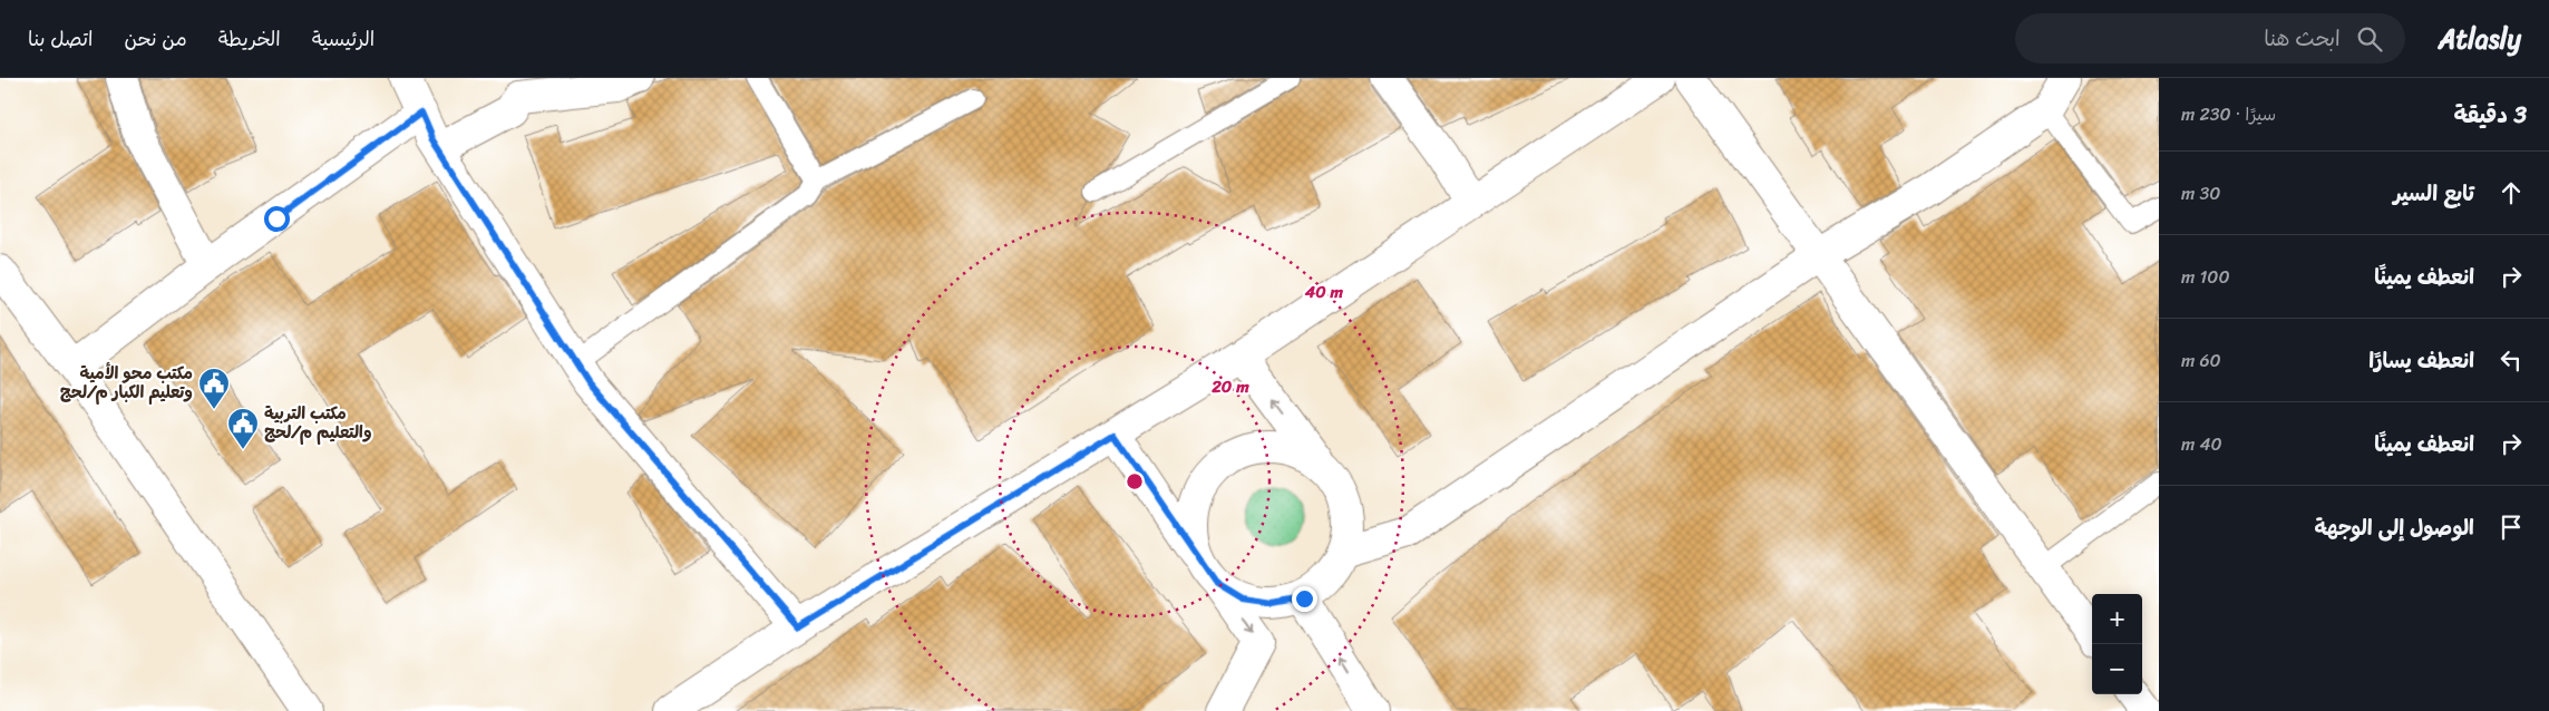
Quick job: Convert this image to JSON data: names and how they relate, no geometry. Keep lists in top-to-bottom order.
{
  "places": {
    "public building": ["مكتب محو الأمية وتعليم الكبار م/لحج", "مكتب التربية والتعليم م/لحج"]
  },
  "page": {
    "header": "Atlasly",
    "search": "ابحث هنا",
    "nav": [
      "الرئيسية",
      "الخريطة",
      "من نحن",
      "اتصل بنا"
    ],
    "heading": ["3 دقيقة", "سيرًا · 230 m"],
    "list": [
      ["تابع السير", "30 m"],
      ["انعطف يمينًا", "100 m"],
      ["انعطف يسارًا", "60 m"],
      ["انعطف يمينًا", "40 m"],
      "الوصول إلى الوجهة"
    ],
    "map_buttons": ["+", "−"]
  },
  "rings": ["40 m", "20 m"]
}
